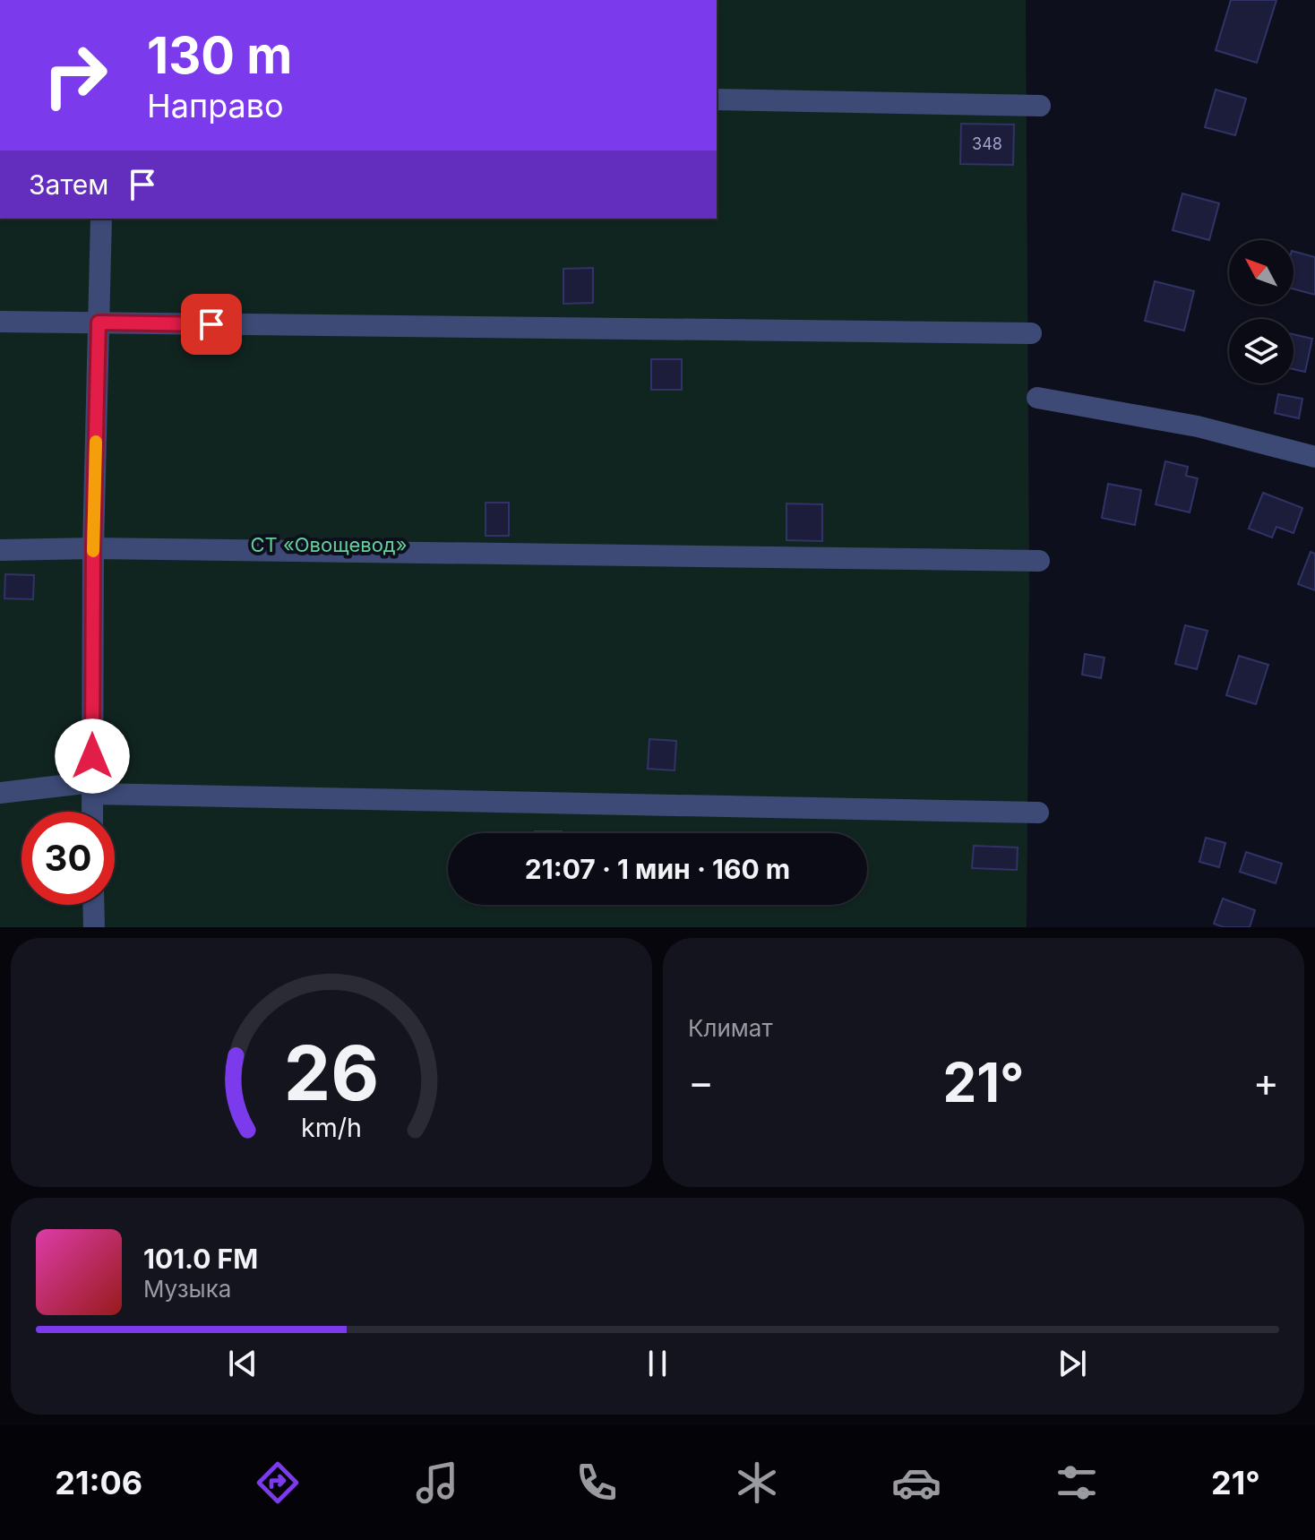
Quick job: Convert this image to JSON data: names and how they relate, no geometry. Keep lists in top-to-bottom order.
{
  "parks": ["СТ «Овощевод»"],
  "house_numbers": ["348"],
  "north": "top left",
  "page": {
    "turn": ["130 m", "Направо"],
    "then": "Затем",
    "limit": "30",
    "trip": "21:07 · 1 мин · 160 m",
    "tile": "Климат",
    "heat": ["−", "21°", "+"],
    "song": ["101.0 FM", "Музыка"],
    "tabs": ["21:06", "21°"],
    "gauge": ["26", "km/h"]
  }
}
